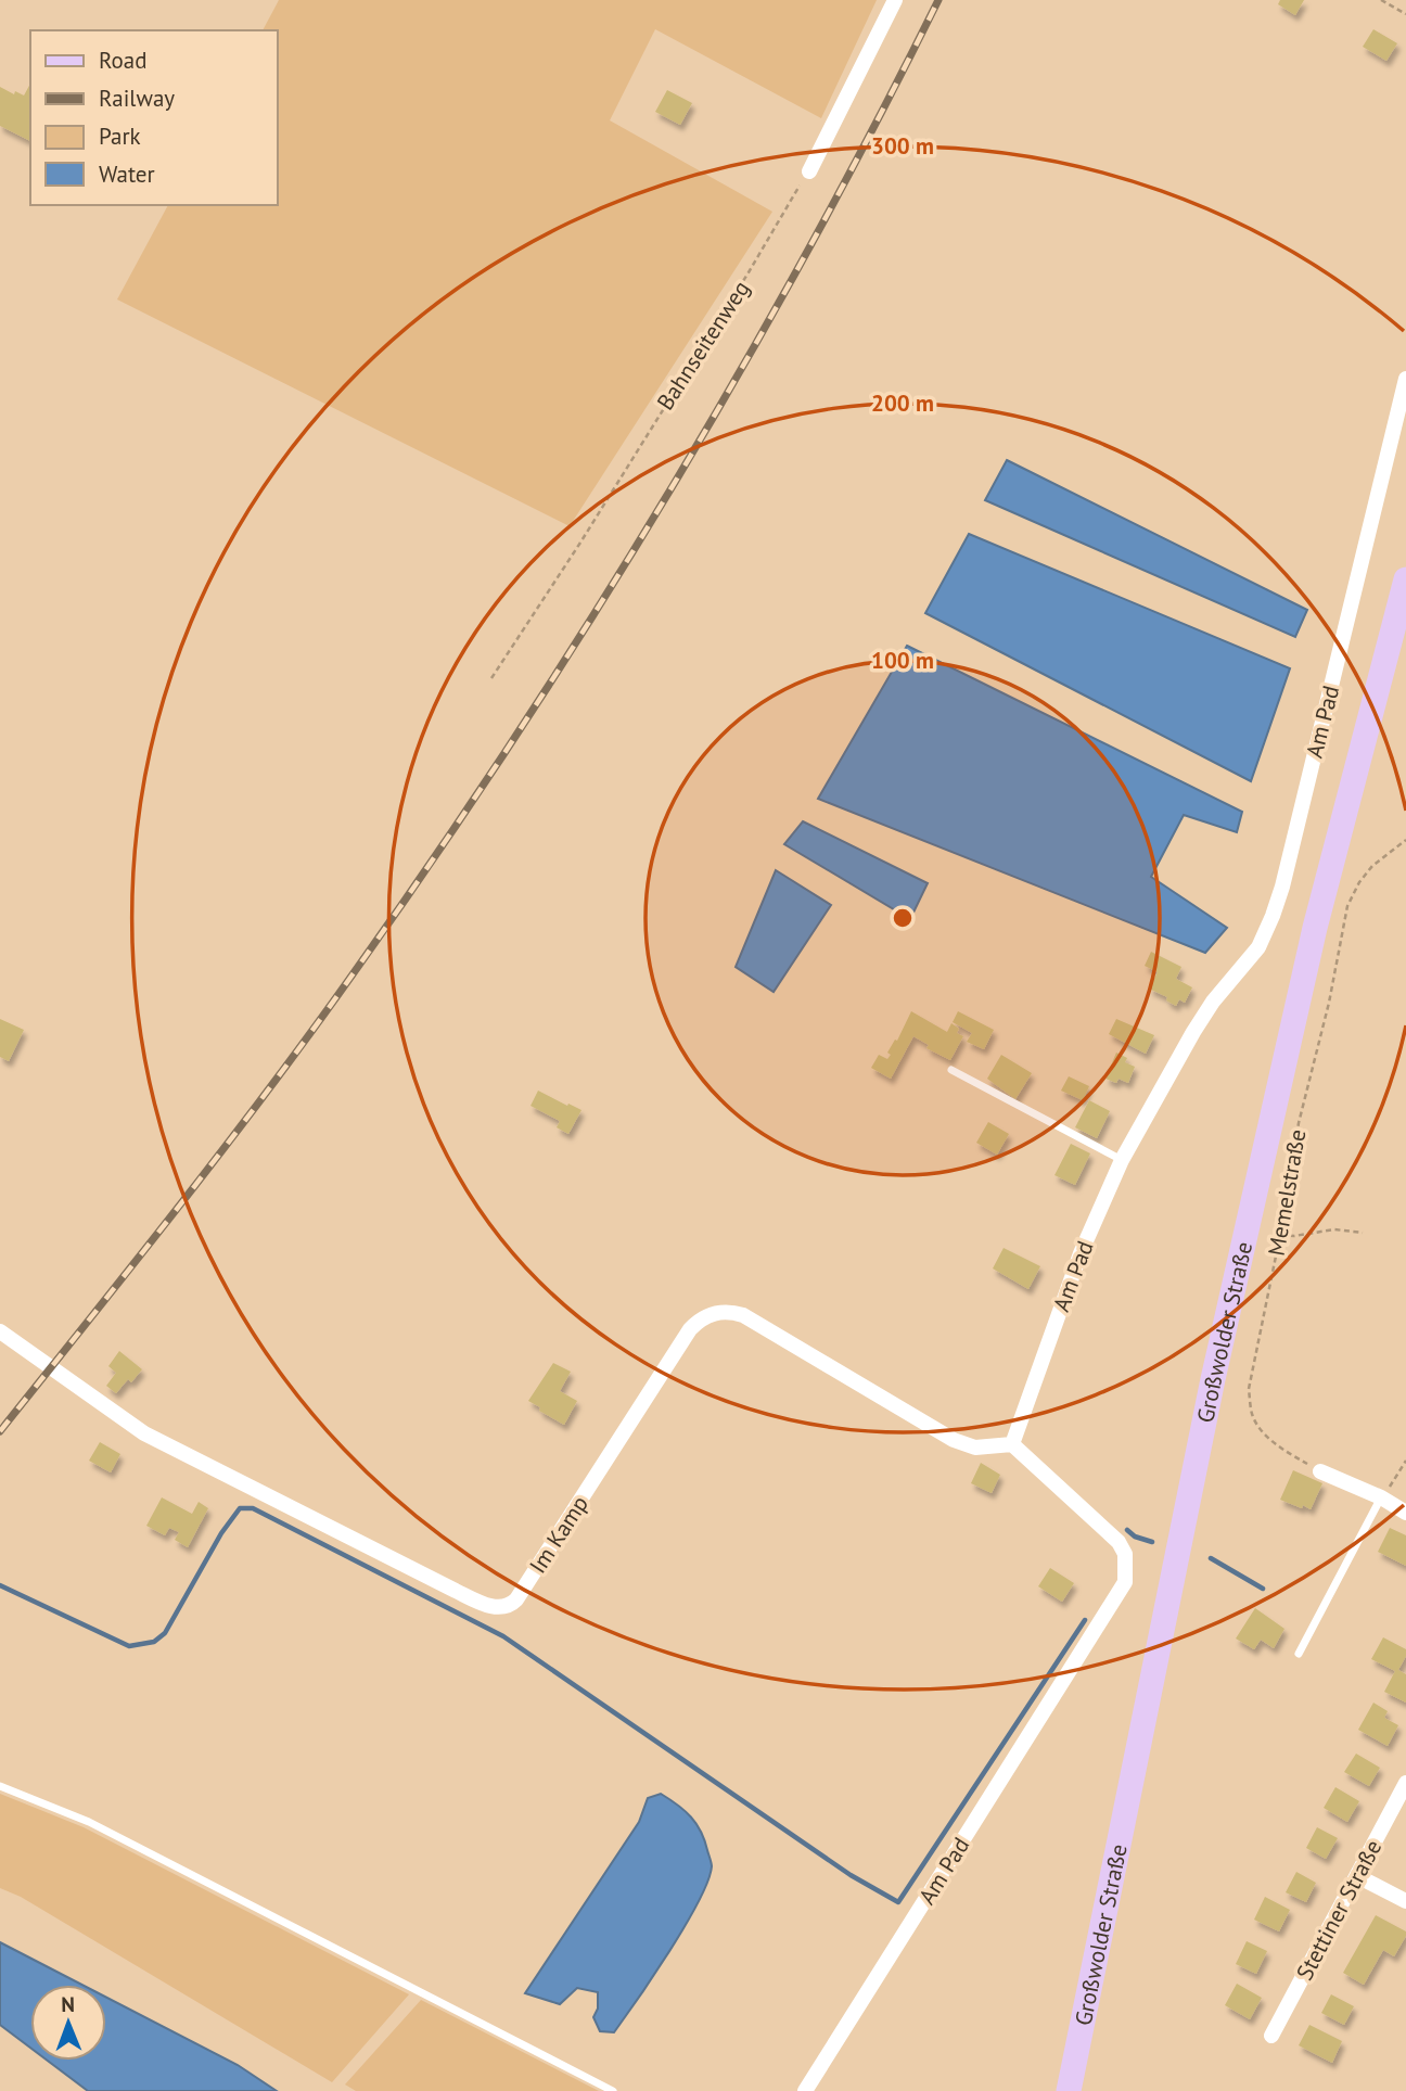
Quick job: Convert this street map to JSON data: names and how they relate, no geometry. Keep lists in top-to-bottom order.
{
  "streets": {
    "main road": ["Großwolder Straße"],
    "street": ["Am Pad", "Im Kamp", "Stettiner Straße"],
    "path": ["Bahnseitenweg", "Memelstraße"]
  },
  "crossings": [
    ["Am Pad", "Im Kamp"]
  ],
  "legend": [
    "Road",
    "Railway",
    "Park",
    "Water"
  ],
  "north": "top",
  "rings": ["300 m", "200 m", "100 m"]
}
